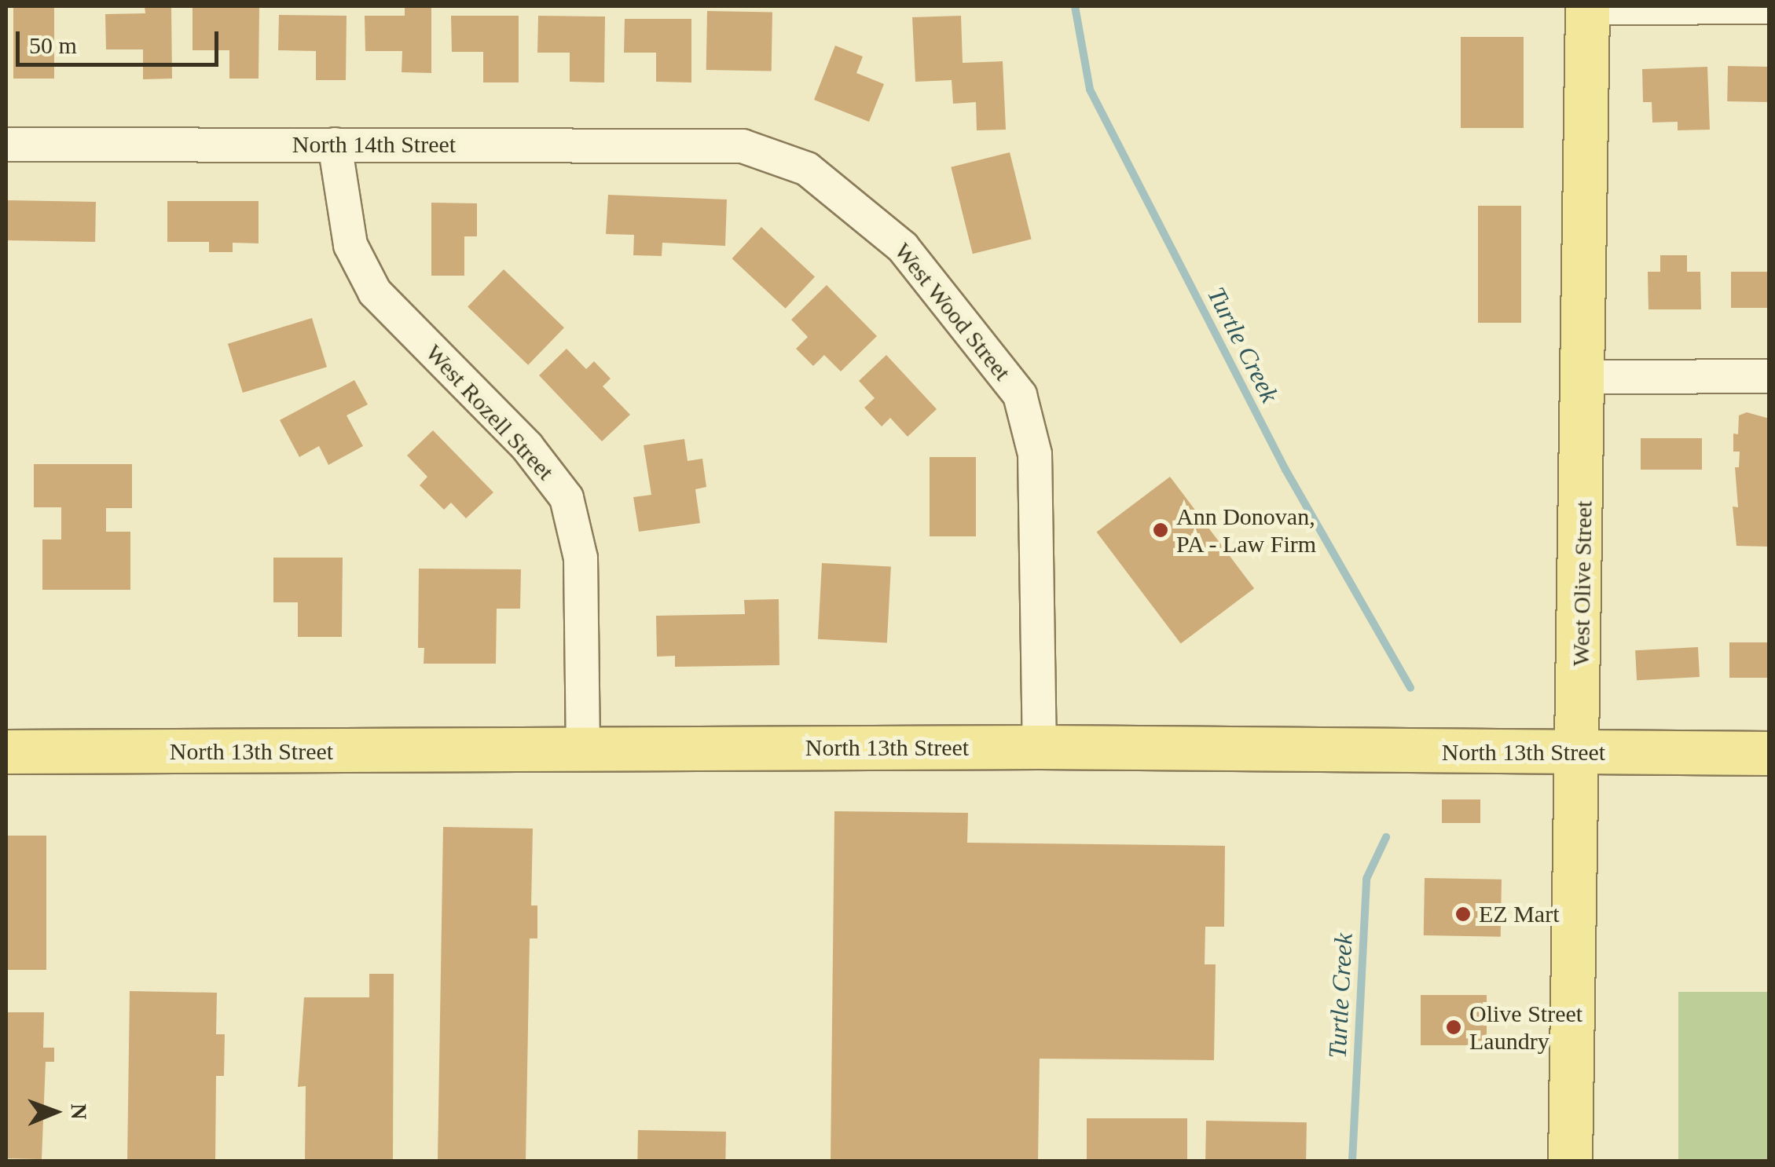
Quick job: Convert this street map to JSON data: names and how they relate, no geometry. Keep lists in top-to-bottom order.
{
  "streets": {
    "main road": ["West Olive Street", "North 13th Street"],
    "street": ["North 14th Street", "West Wood Street", "West Rozell Street"]
  },
  "crossings": [
    ["North 14th Street", "West Wood Street"],
    ["North 14th Street", "West Rozell Street"],
    ["West Wood Street", "North 13th Street"],
    ["West Rozell Street", "North 13th Street"],
    ["West Olive Street", "North 13th Street"]
  ],
  "water": ["Turtle Creek"],
  "places": ["Ann Donovan, PA - Law Firm", "EZ Mart", "Olive Street Laundry"],
  "scale_bar": "50 m",
  "north": "right"
}
